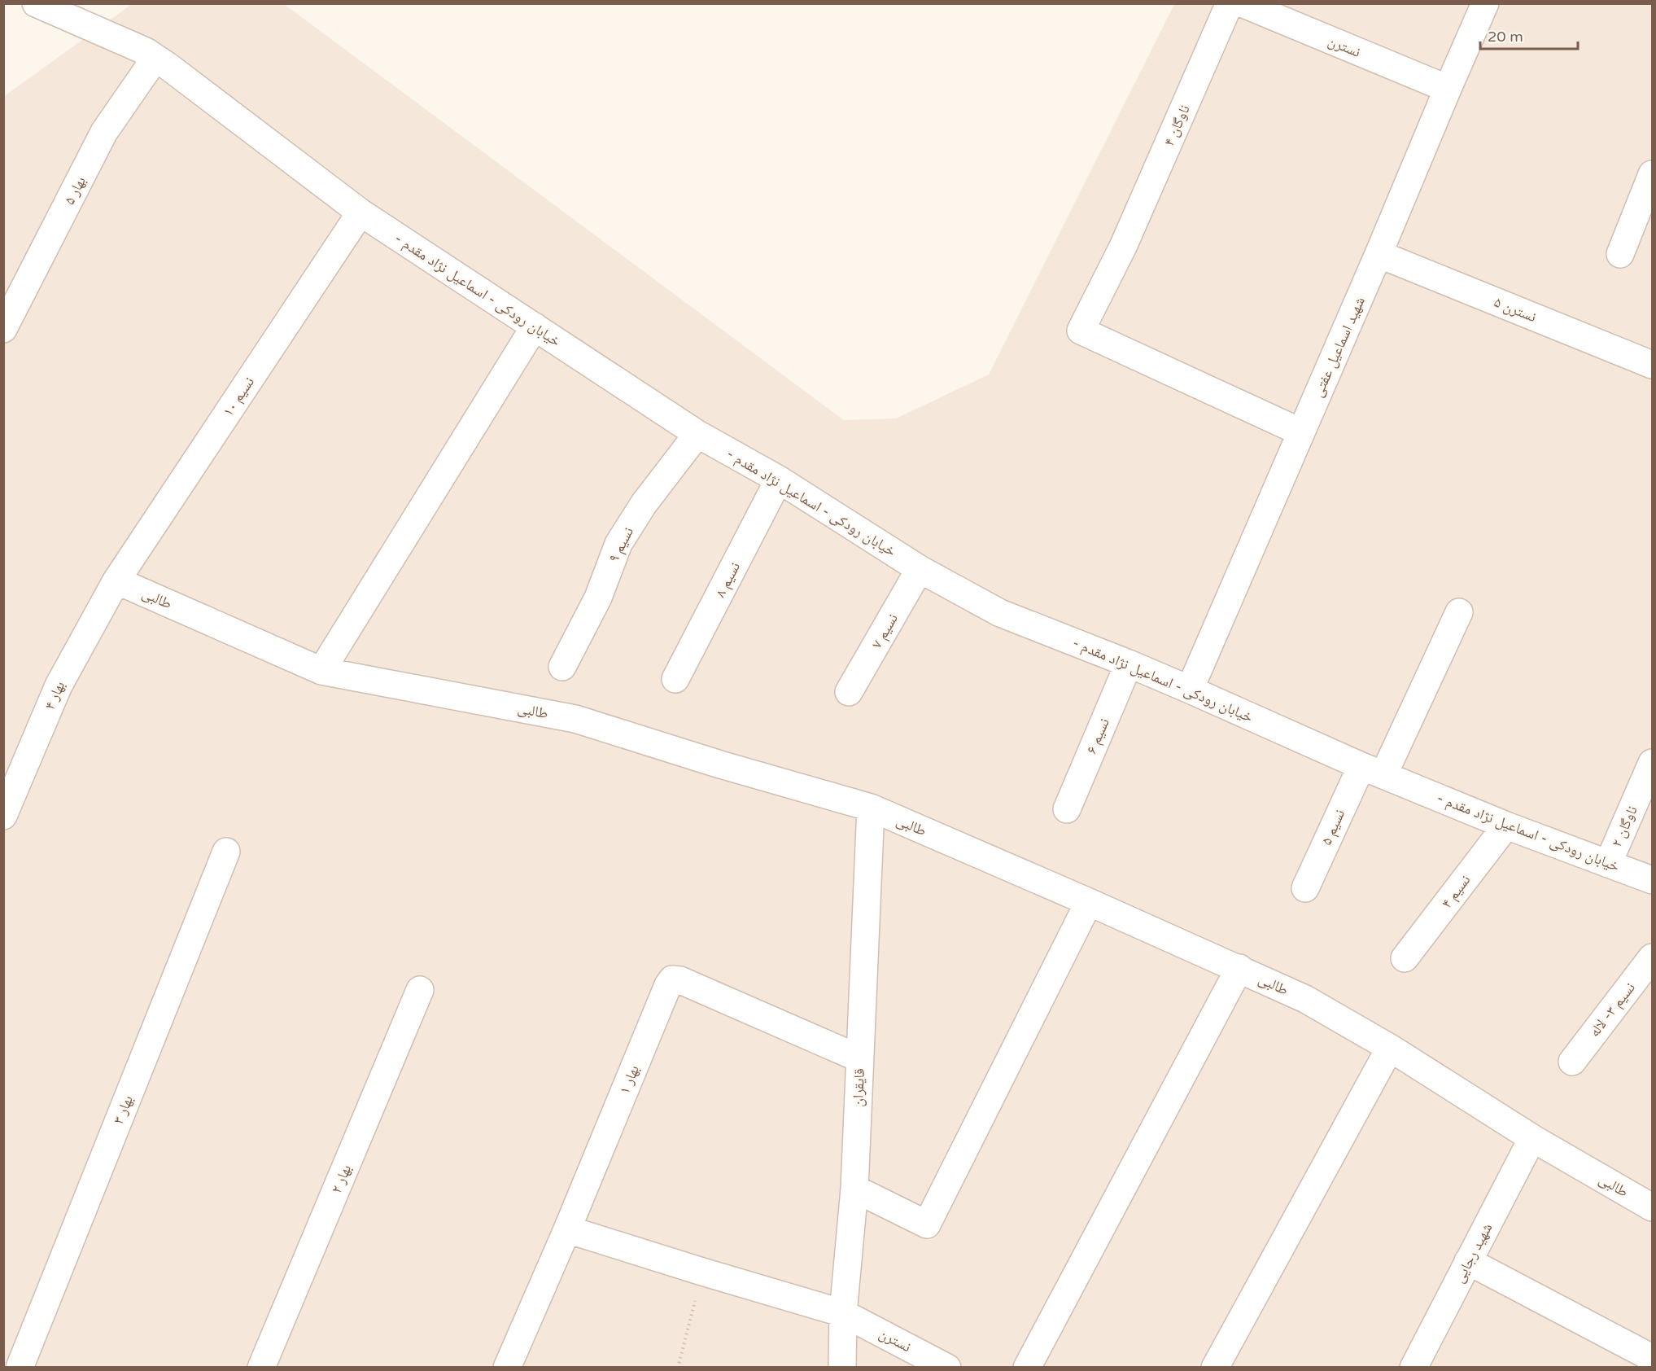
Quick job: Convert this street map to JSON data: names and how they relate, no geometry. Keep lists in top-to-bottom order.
{
  "streets": {
    "street": [
      "نسترن",
      "ناوگان ۴",
      "بهار ۵",
      "- خیابان رودکی - اسماعیل نژاد مقدم",
      "نسترن ۵",
      "شهید اسماعیل عفتی",
      "نسیم ۱۰",
      "نسیم ۹",
      "نسیم ۸",
      "طالبی",
      "نسیم ۷",
      "بهار ۴",
      "نسیم ۶",
      "ناوگان ۲",
      "نسیم ۵",
      "نسیم ۴",
      "نسیم ۳- لاله",
      "بهار ۱",
      "قایقران",
      "بهار ۳",
      "بهار ۲",
      "شهید رجایی"
    ]
  },
  "crossings": [
    ["نسترن", "شهید اسماعیل عفتی"],
    ["نسترن", "بهار ۱"],
    ["نسترن", "قایقران"],
    ["ناوگان ۴", "شهید اسماعیل عفتی"],
    ["بهار ۵", "- خیابان رودکی - اسماعیل نژاد مقدم"],
    ["- خیابان رودکی - اسماعیل نژاد مقدم", "شهید اسماعیل عفتی"],
    ["- خیابان رودکی - اسماعیل نژاد مقدم", "نسیم ۱۰"],
    ["- خیابان رودکی - اسماعیل نژاد مقدم", "نسیم ۹"],
    ["- خیابان رودکی - اسماعیل نژاد مقدم", "نسیم ۸"],
    ["- خیابان رودکی - اسماعیل نژاد مقدم", "نسیم ۷"],
    ["- خیابان رودکی - اسماعیل نژاد مقدم", "نسیم ۶"],
    ["- خیابان رودکی - اسماعیل نژاد مقدم", "ناوگان ۲"],
    ["- خیابان رودکی - اسماعیل نژاد مقدم", "نسیم ۵"],
    ["- خیابان رودکی - اسماعیل نژاد مقدم", "نسیم ۴"],
    ["نسترن ۵", "شهید اسماعیل عفتی"],
    ["نسیم ۱۰", "طالبی"],
    ["نسیم ۱۰", "بهار ۴"],
    ["طالبی", "بهار ۴"],
    ["طالبی", "قایقران"],
    ["طالبی", "شهید رجایی"],
    ["بهار ۱", "قایقران"]
  ],
  "scale_bar": "20 m"
}
